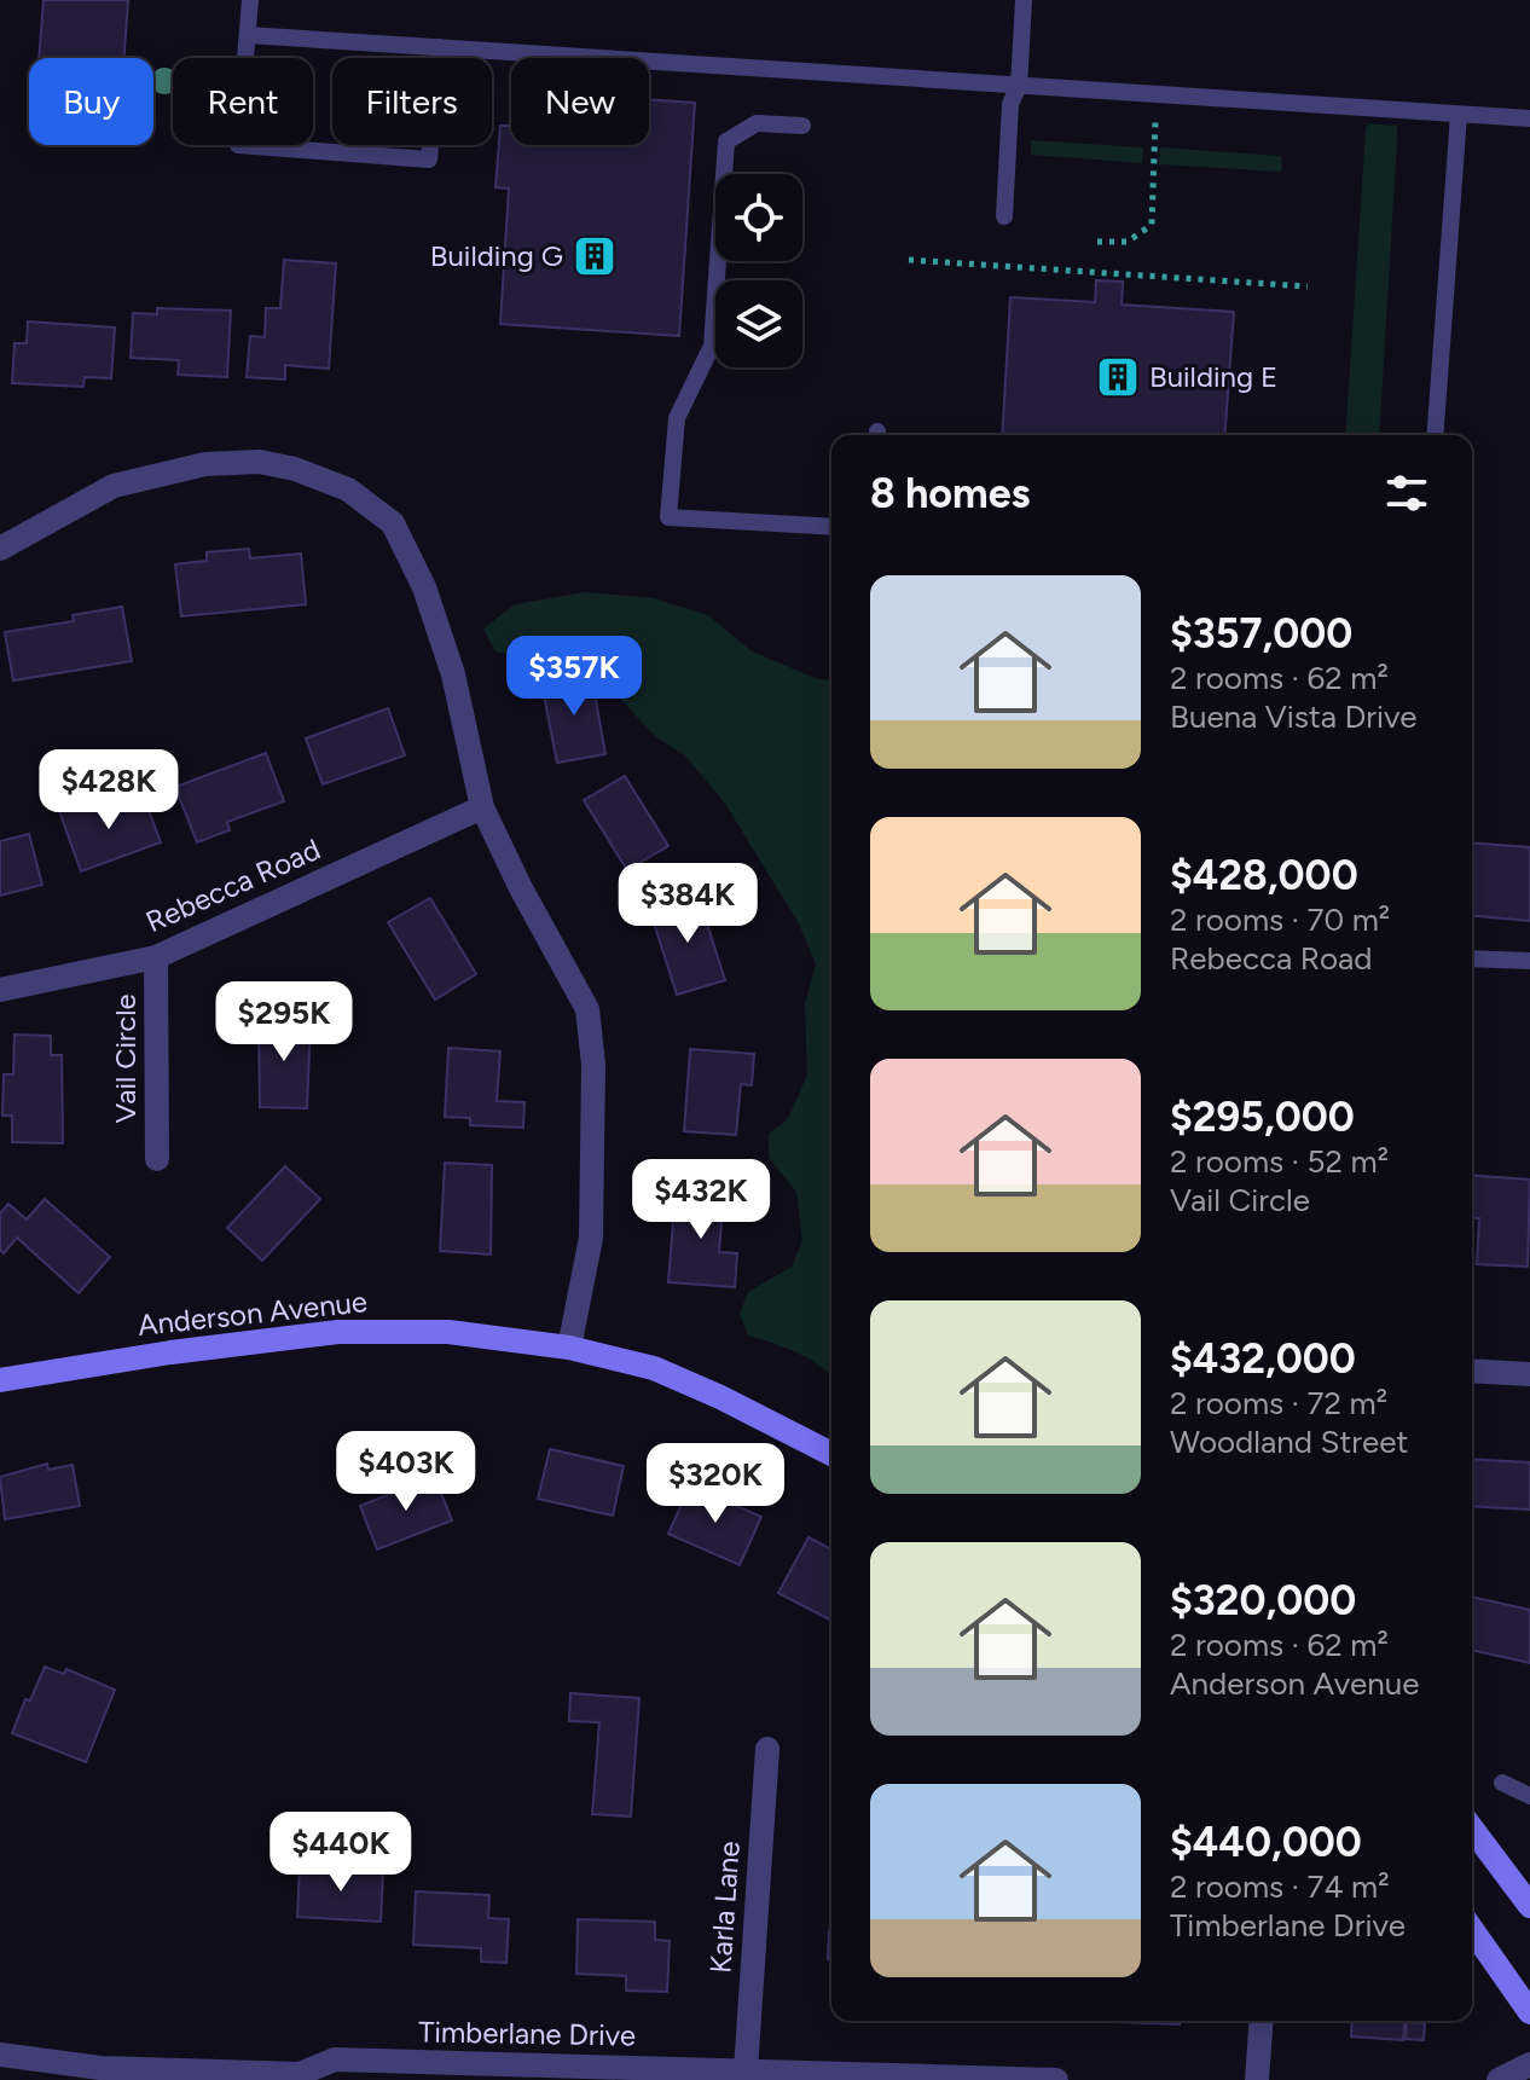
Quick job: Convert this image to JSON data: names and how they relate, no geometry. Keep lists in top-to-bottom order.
{
  "streets": {
    "main road": ["Anderson Avenue"],
    "street": [
      "Rebecca Road",
      "Vail Circle",
      "Karla Lane",
      "Timberlane Drive"
    ]
  },
  "crossings": [
    ["Rebecca Road", "Vail Circle"],
    ["Karla Lane", "Timberlane Drive"]
  ],
  "places": {
    "building": ["Building G", "Building E"]
  },
  "page": {
    "chip": [
      "Buy",
      "Rent",
      "Filters",
      "New"
    ],
    "heading": "8 homes",
    "list": [
      {
        "name": "$357,000",
        "note": "2 rooms · 62 m² · Buena Vista Drive"
      },
      {
        "name": "$428,000",
        "note": "2 rooms · 70 m² · Rebecca Road"
      },
      {
        "name": "$295,000",
        "note": "2 rooms · 52 m² · Vail Circle"
      },
      {
        "name": "$432,000",
        "note": "2 rooms · 72 m² · Woodland Street"
      },
      {
        "name": "$320,000",
        "note": "2 rooms · 62 m² · Anderson Avenue"
      },
      {
        "name": "$440,000",
        "note": "2 rooms · 74 m² · Timberlane Drive"
      }
    ],
    "price": [
      "$357K",
      "$428K",
      "$384K",
      "$295K",
      "$432K",
      "$403K",
      "$320K",
      "$440K"
    ]
  }
}
